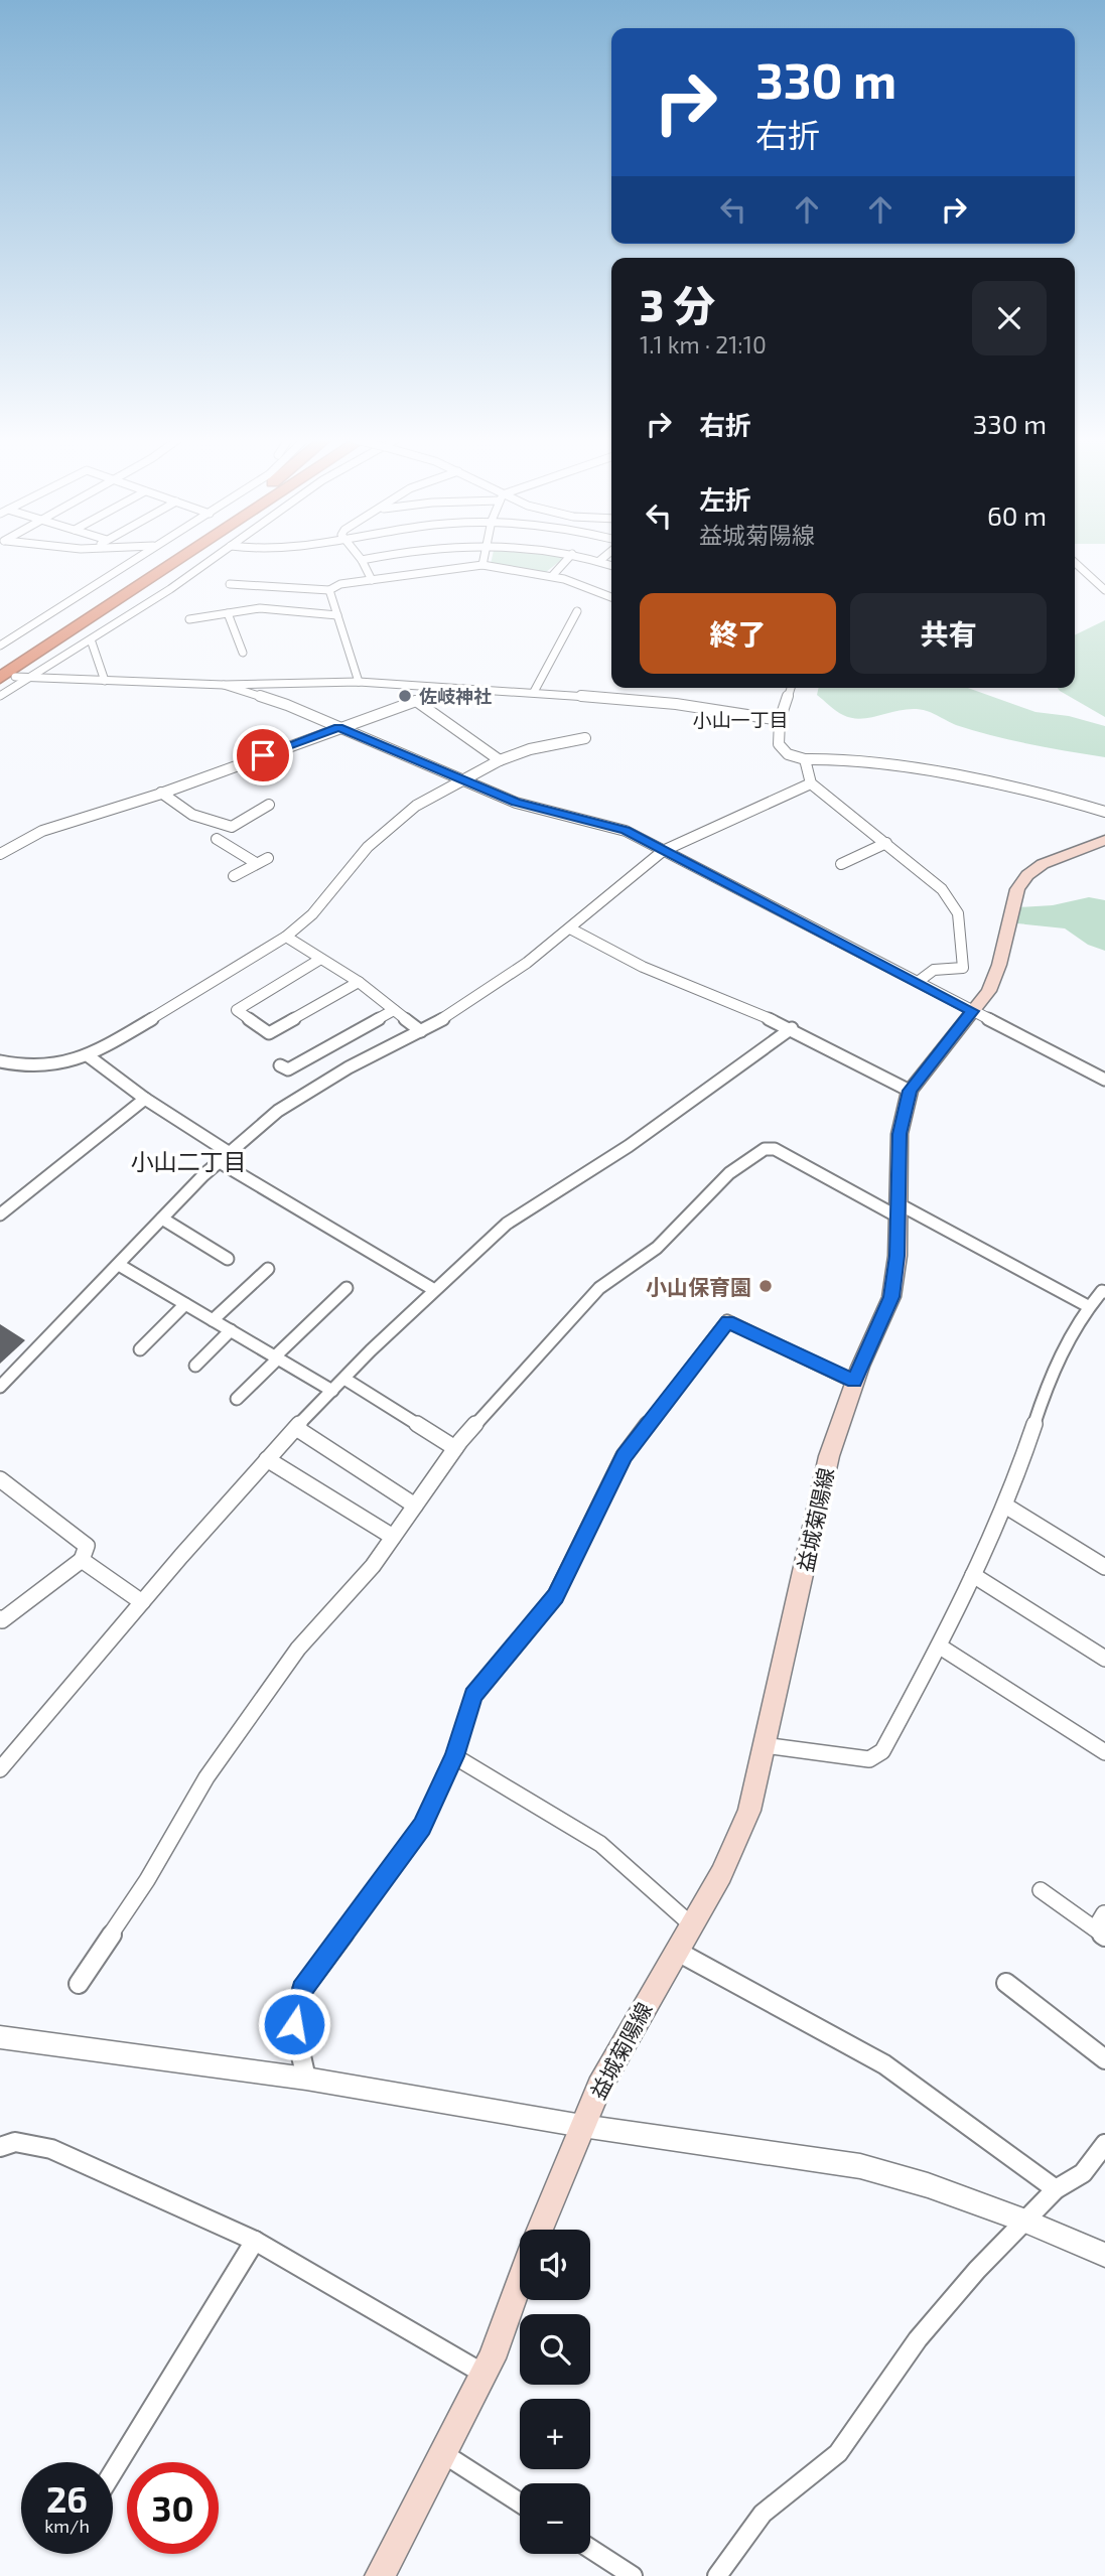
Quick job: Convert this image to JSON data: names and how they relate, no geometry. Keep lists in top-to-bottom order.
{
  "streets": {
    "main road": ["益城菊陽線"]
  },
  "districts": ["小山一丁目", "小山二丁目"],
  "places": ["佐岐神社", "小山保育園"],
  "page": {
    "turn": ["330 m", "右折"],
    "heading": ["3 分", "1.1 km · 21:10"],
    "list": [
      {
        "name": "右折",
        "value": "330 m"
      },
      {
        "name": "左折",
        "note": "益城菊陽線",
        "value": "60 m"
      }
    ],
    "buttons": ["終了", "共有"],
    "map_buttons": ["+", "−"],
    "speed": "26 km/h",
    "limit": "30"
  }
}
